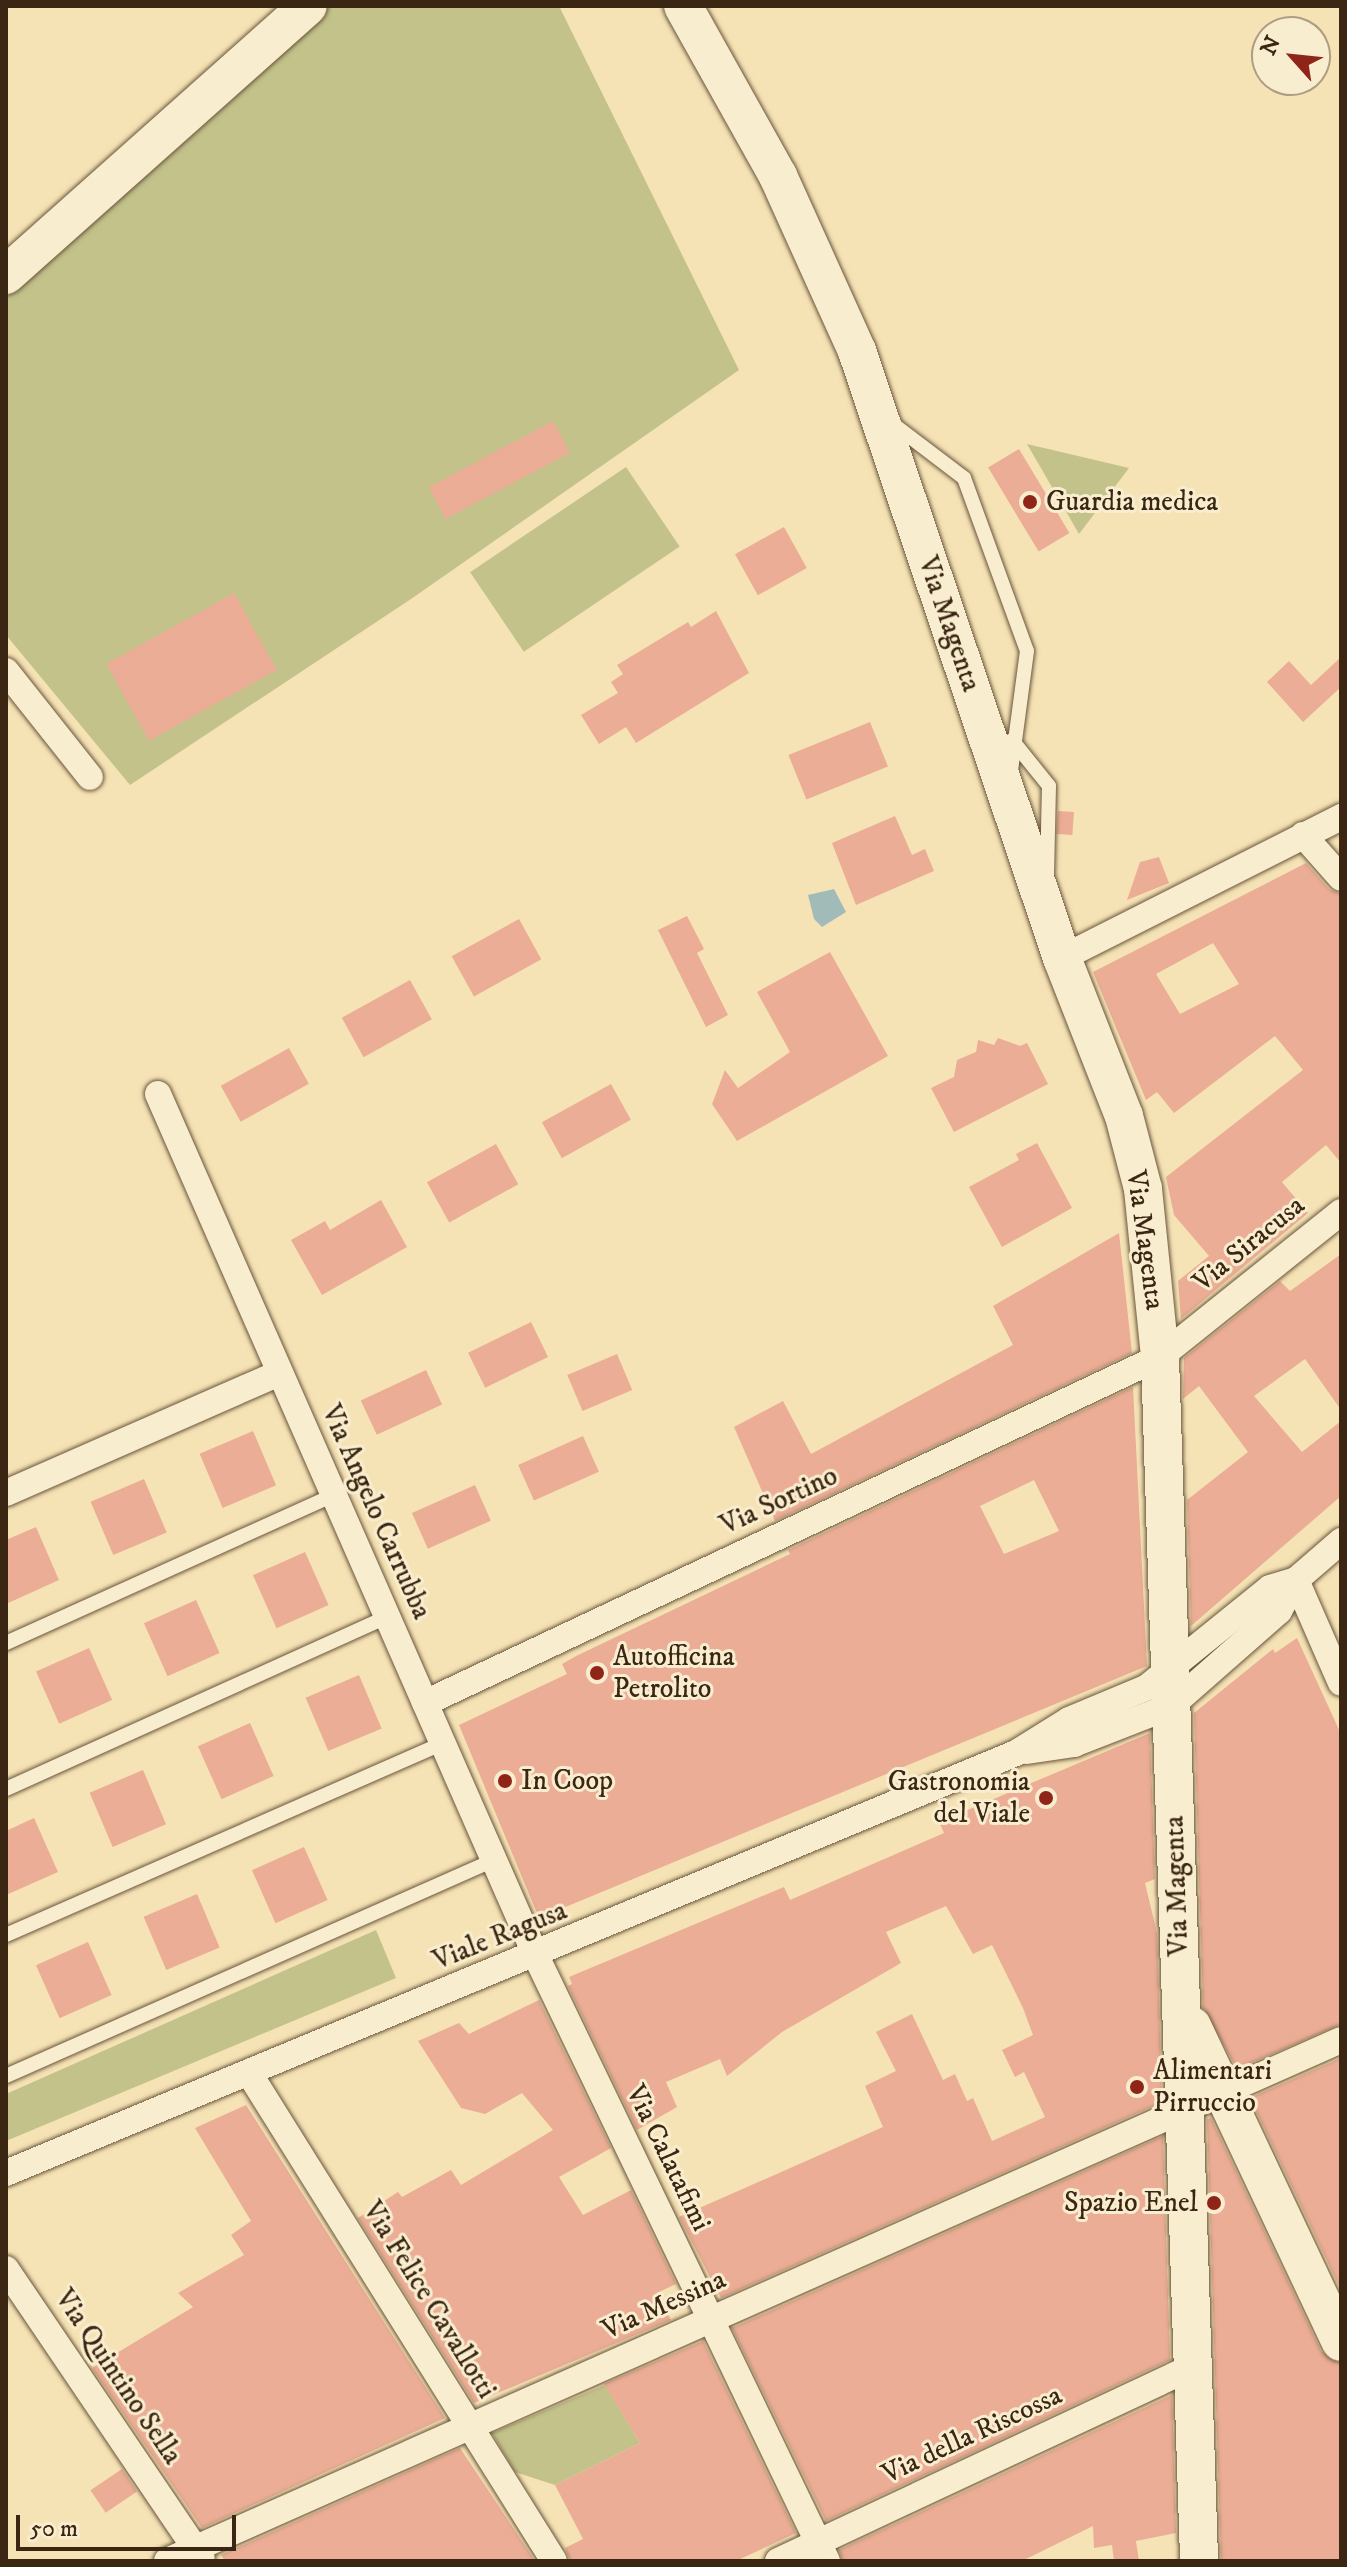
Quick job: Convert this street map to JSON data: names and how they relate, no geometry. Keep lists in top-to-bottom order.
{
  "streets": {
    "street": [
      "Via Magenta",
      "Via Siracusa",
      "Via Sortino",
      "Via Angelo Carrubba",
      "Viale Ragusa",
      "Via Calatafimi",
      "Via Felice Cavallotti",
      "Via Messina",
      "Via Quintino Sella",
      "Via della Riscossa"
    ]
  },
  "crossings": [
    ["Via Magenta", "Via Siracusa"],
    ["Via Magenta", "Via Sortino"],
    ["Via Magenta", "Viale Ragusa"],
    ["Via Magenta", "Via Messina"],
    ["Via Magenta", "Via della Riscossa"],
    ["Via Siracusa", "Via Sortino"],
    ["Via Sortino", "Via Angelo Carrubba"],
    ["Via Angelo Carrubba", "Viale Ragusa"],
    ["Via Angelo Carrubba", "Via Calatafimi"],
    ["Viale Ragusa", "Via Calatafimi"],
    ["Viale Ragusa", "Via Felice Cavallotti"],
    ["Via Calatafimi", "Via Messina"],
    ["Via Calatafimi", "Via della Riscossa"],
    ["Via Felice Cavallotti", "Via Messina"],
    ["Via Messina", "Via Quintino Sella"]
  ],
  "places": [
    "Guardia medica",
    "Autofficina Petrolito",
    "In Coop",
    "Gastronomia del Viale",
    "Alimentari Pirruccio",
    "Spazio Enel"
  ],
  "scale_bar": "50 m",
  "north": "top left"
}
